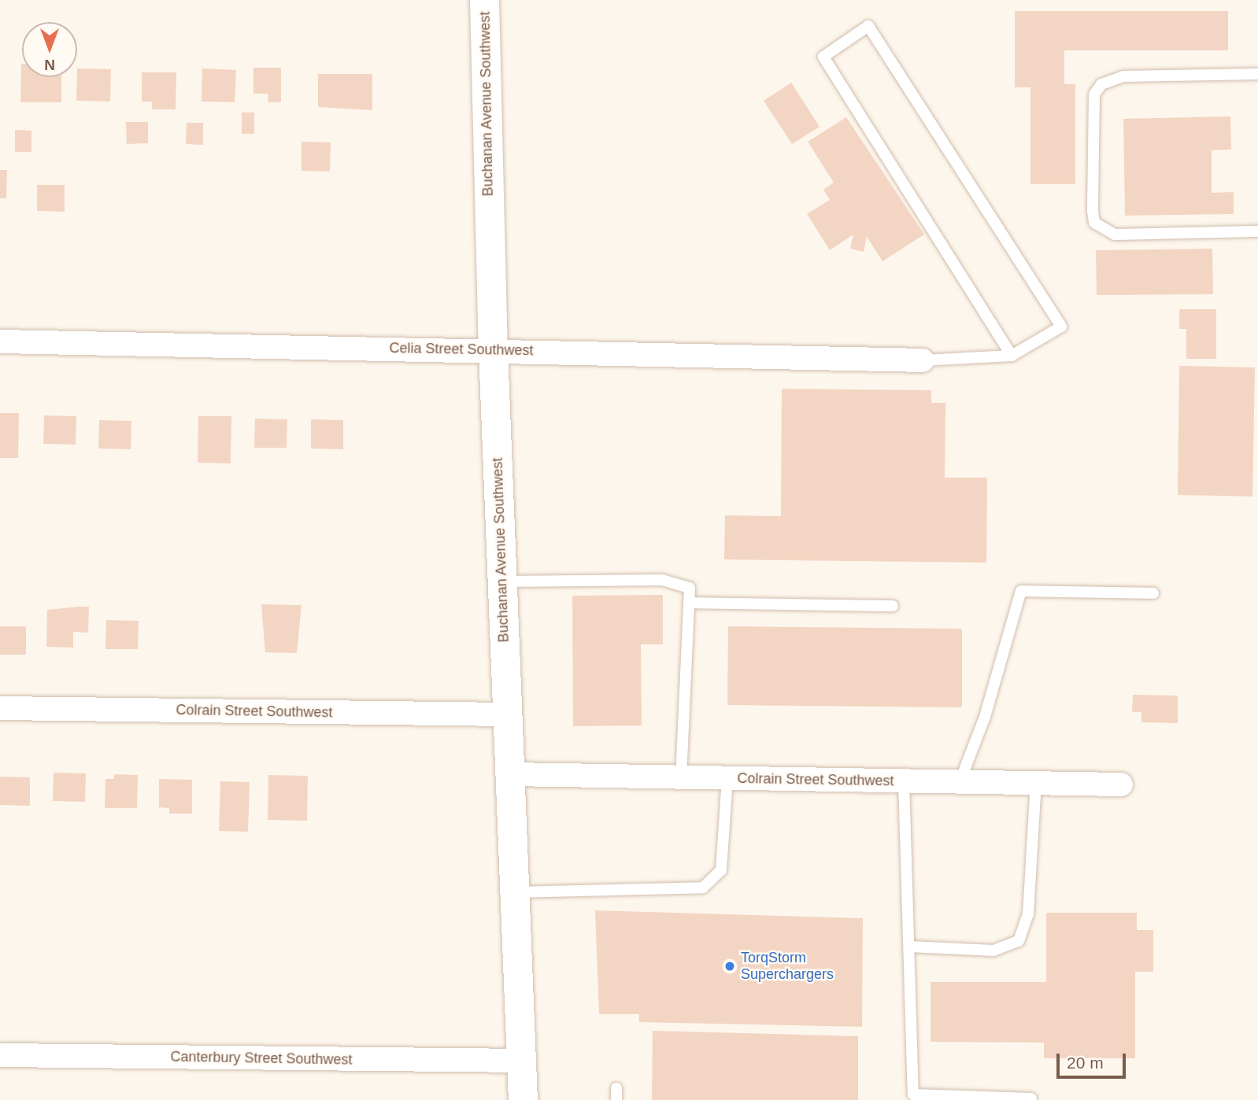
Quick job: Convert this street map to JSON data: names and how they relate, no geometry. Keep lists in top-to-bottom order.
{
  "streets": {
    "street": [
      "Buchanan Avenue Southwest",
      "Celia Street Southwest",
      "Colrain Street Southwest",
      "Canterbury Street Southwest"
    ]
  },
  "crossings": [
    ["Buchanan Avenue Southwest", "Celia Street Southwest"],
    ["Buchanan Avenue Southwest", "Colrain Street Southwest"],
    ["Buchanan Avenue Southwest", "Canterbury Street Southwest"]
  ],
  "places": ["TorqStorm Superchargers"],
  "scale_bar": "20 m",
  "north": "bottom"
}
